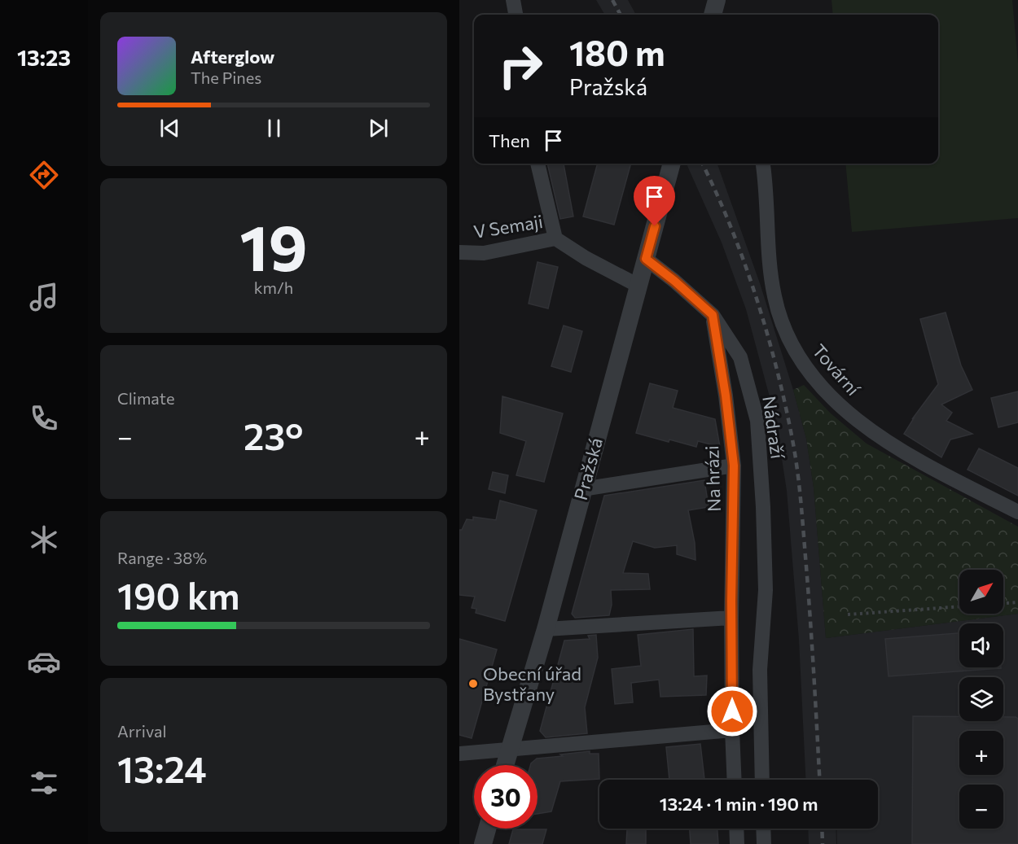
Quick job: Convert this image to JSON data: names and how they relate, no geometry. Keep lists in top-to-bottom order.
{
  "streets": {
    "street": [
      "V Semaji",
      "Tovární",
      "Nádraží",
      "Pražská",
      "Na hrázi"
    ]
  },
  "crossings": [
    ["V Semaji", "Pražská"],
    ["Nádraží", "Na hrázi"]
  ],
  "places": ["Obecní úřad Bystřany"],
  "north": "top right",
  "page": {
    "tabs": "13:23",
    "turn": ["180 m", "Pražská"],
    "song": ["Afterglow", "The Pines"],
    "then": "Then",
    "tile": [
      ["19", "km/h"],
      "Climate",
      ["Range · 38%", "190 km"],
      ["Arrival", "13:24"]
    ],
    "heat": ["−", "23°", "+"],
    "map_buttons": ["+", "−"],
    "limit": "30",
    "trip": "13:24 · 1 min · 190 m"
  }
}
